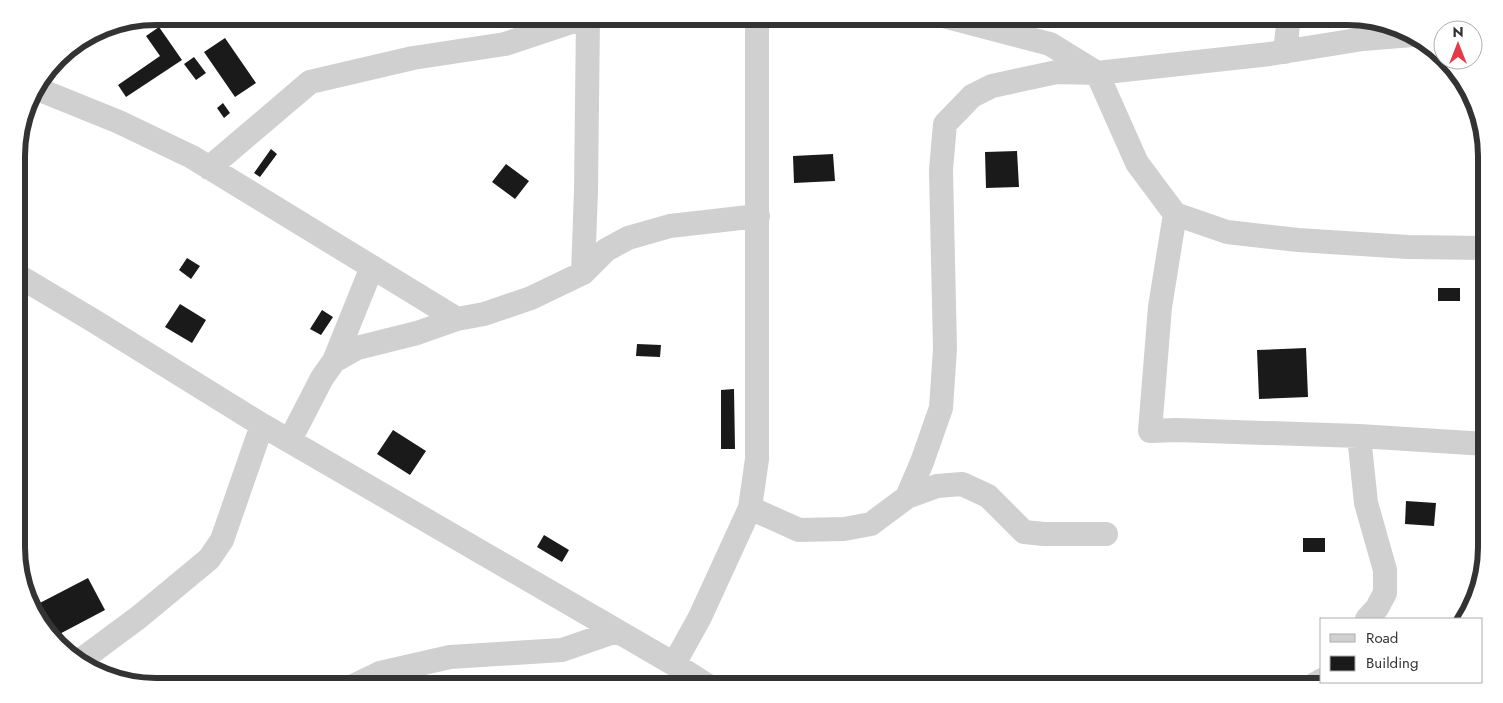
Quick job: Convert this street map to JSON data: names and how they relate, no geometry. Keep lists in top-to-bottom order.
{
  "legend": ["Road", "Building"],
  "north": "top"
}
